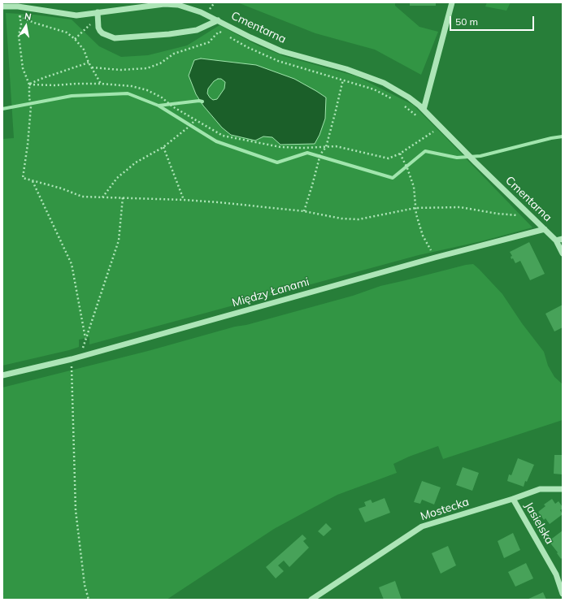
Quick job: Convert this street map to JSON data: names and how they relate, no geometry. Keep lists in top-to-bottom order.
{
  "streets": {
    "street": [
      "Cmentarna",
      "Między Łanami",
      "Mostecka",
      "Jasielska"
    ]
  },
  "crossings": [
    ["Cmentarna", "Między Łanami"],
    ["Mostecka", "Jasielska"]
  ],
  "scale_bar": "50 m",
  "north": "top"
}
